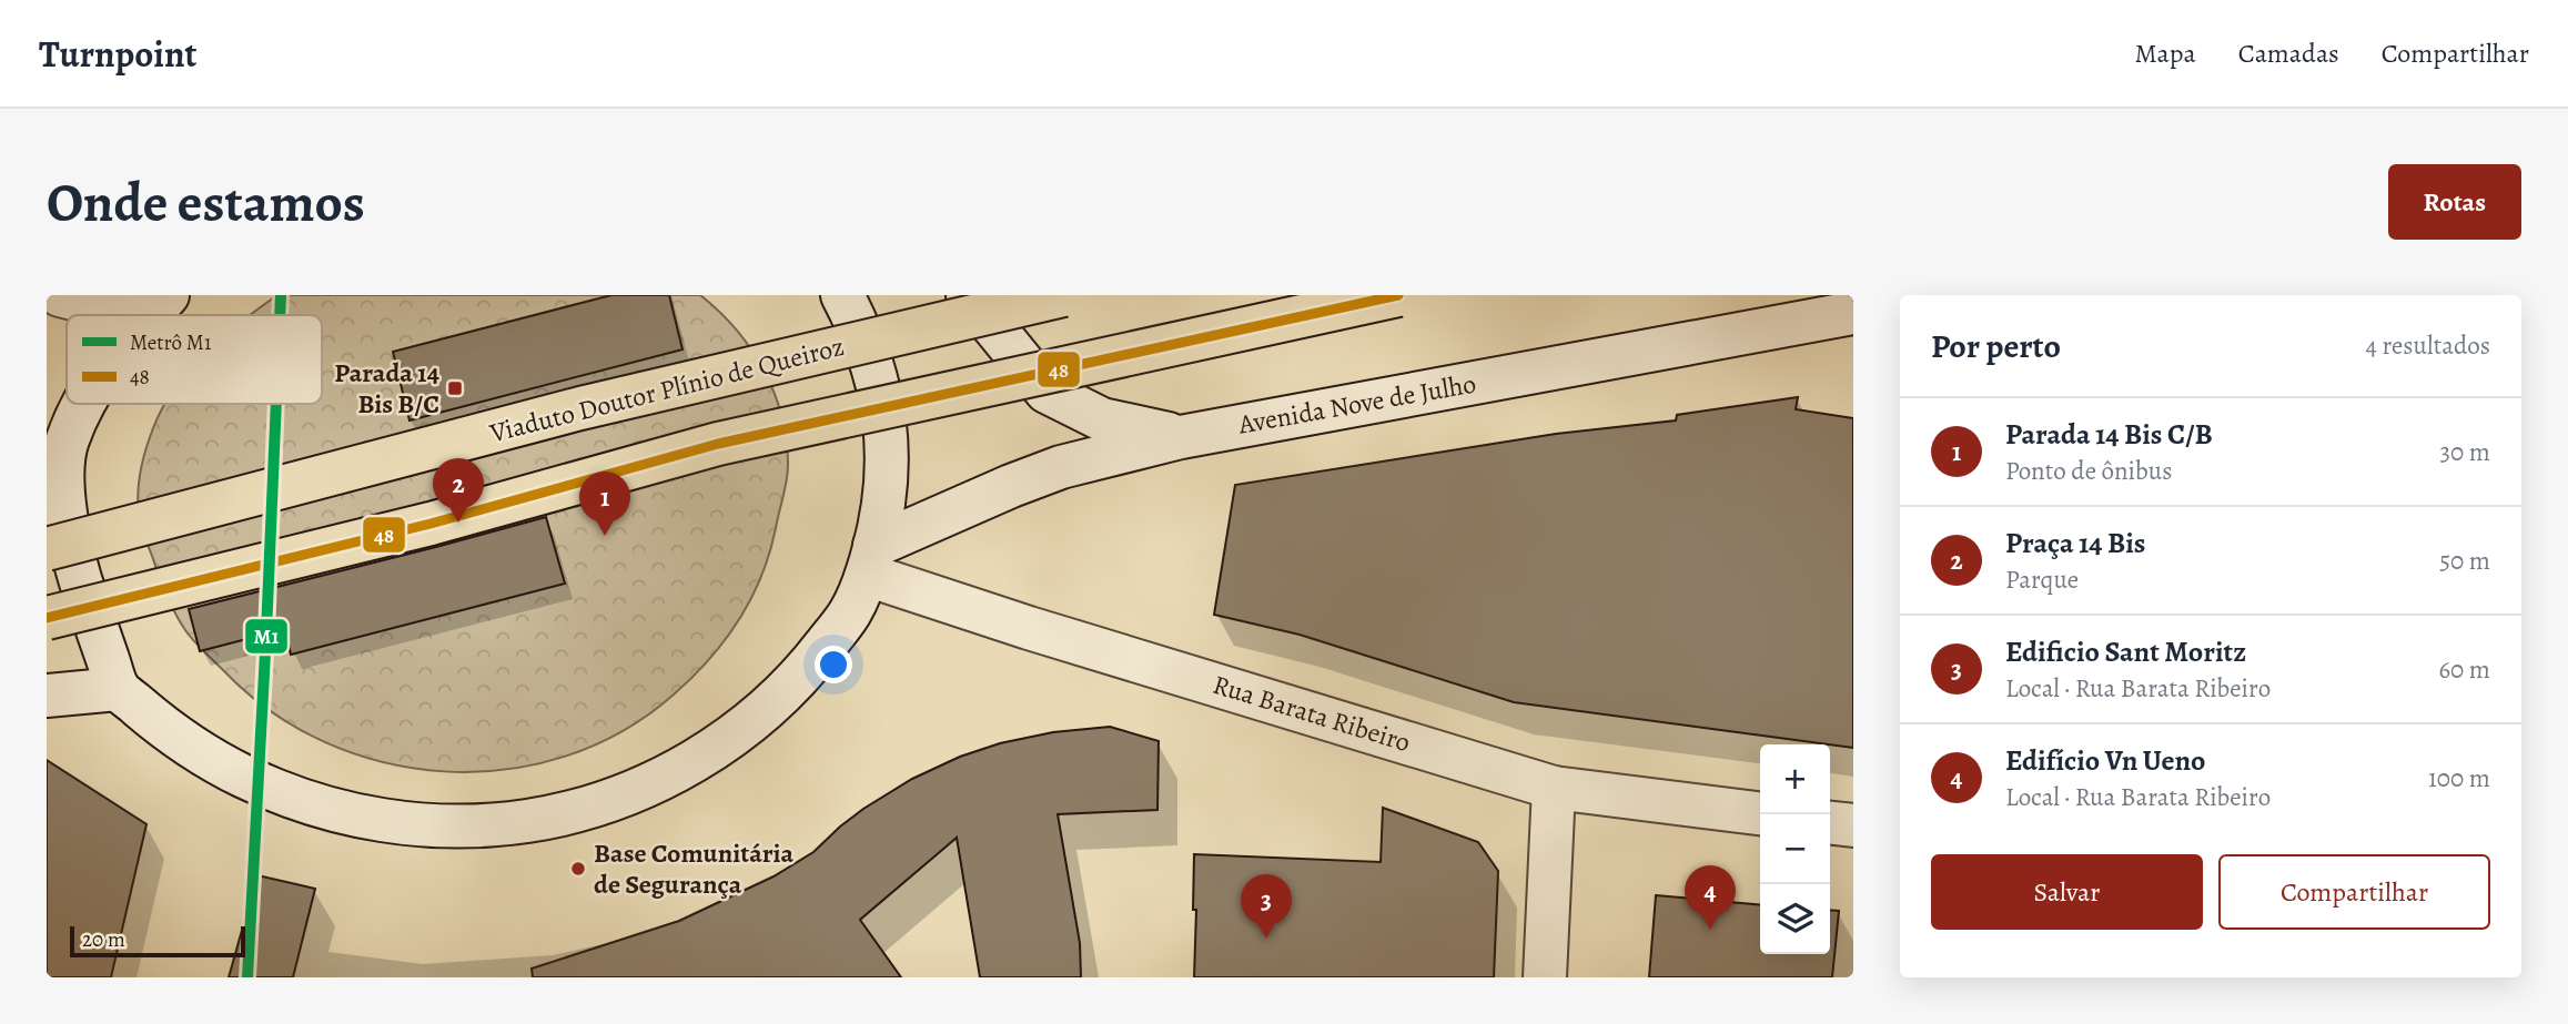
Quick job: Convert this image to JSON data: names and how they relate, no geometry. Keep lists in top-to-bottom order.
{
  "streets": {
    "main road": ["Viaduto Doutor Plínio de Queiroz", "Avenida Nove de Julho", "Rua Barata Ribeiro"]
  },
  "crossings": [
    ["Avenida Nove de Julho", "Rua Barata Ribeiro"]
  ],
  "places": {
    "transit": ["Parada 14 Bis B/C"],
    "other": ["Base Comunitária de Segurança"]
  },
  "lines": ["metro line M1", "transit line 48"],
  "legend": ["Metrô M1", "48"],
  "scale_bar": "20 m",
  "page": {
    "header": "Turnpoint",
    "nav": ["Mapa", "Camadas", "Compartilhar"],
    "buttons": [
      "Rotas",
      ["Salvar", "Compartilhar"]
    ],
    "title": "Onde estamos",
    "heading": ["Por perto", "4 resultados"],
    "list": [
      {
        "mark": "1",
        "name": "Parada 14 Bis C/B",
        "note": "Ponto de ônibus",
        "value": "30 m"
      },
      {
        "mark": "2",
        "name": "Praça 14 Bis",
        "note": "Parque",
        "value": "50 m"
      },
      {
        "mark": "3",
        "name": "Edificio Sant Moritz",
        "note": "Local · Rua Barata Ribeiro",
        "value": "60 m"
      },
      {
        "mark": "4",
        "name": "Edifício Vn Ueno",
        "note": "Local · Rua Barata Ribeiro",
        "value": "100 m"
      }
    ],
    "pins": [
      "2",
      "1",
      "4",
      "3"
    ],
    "map_buttons": ["+", "−"],
    "scale": "20 m"
  }
}
